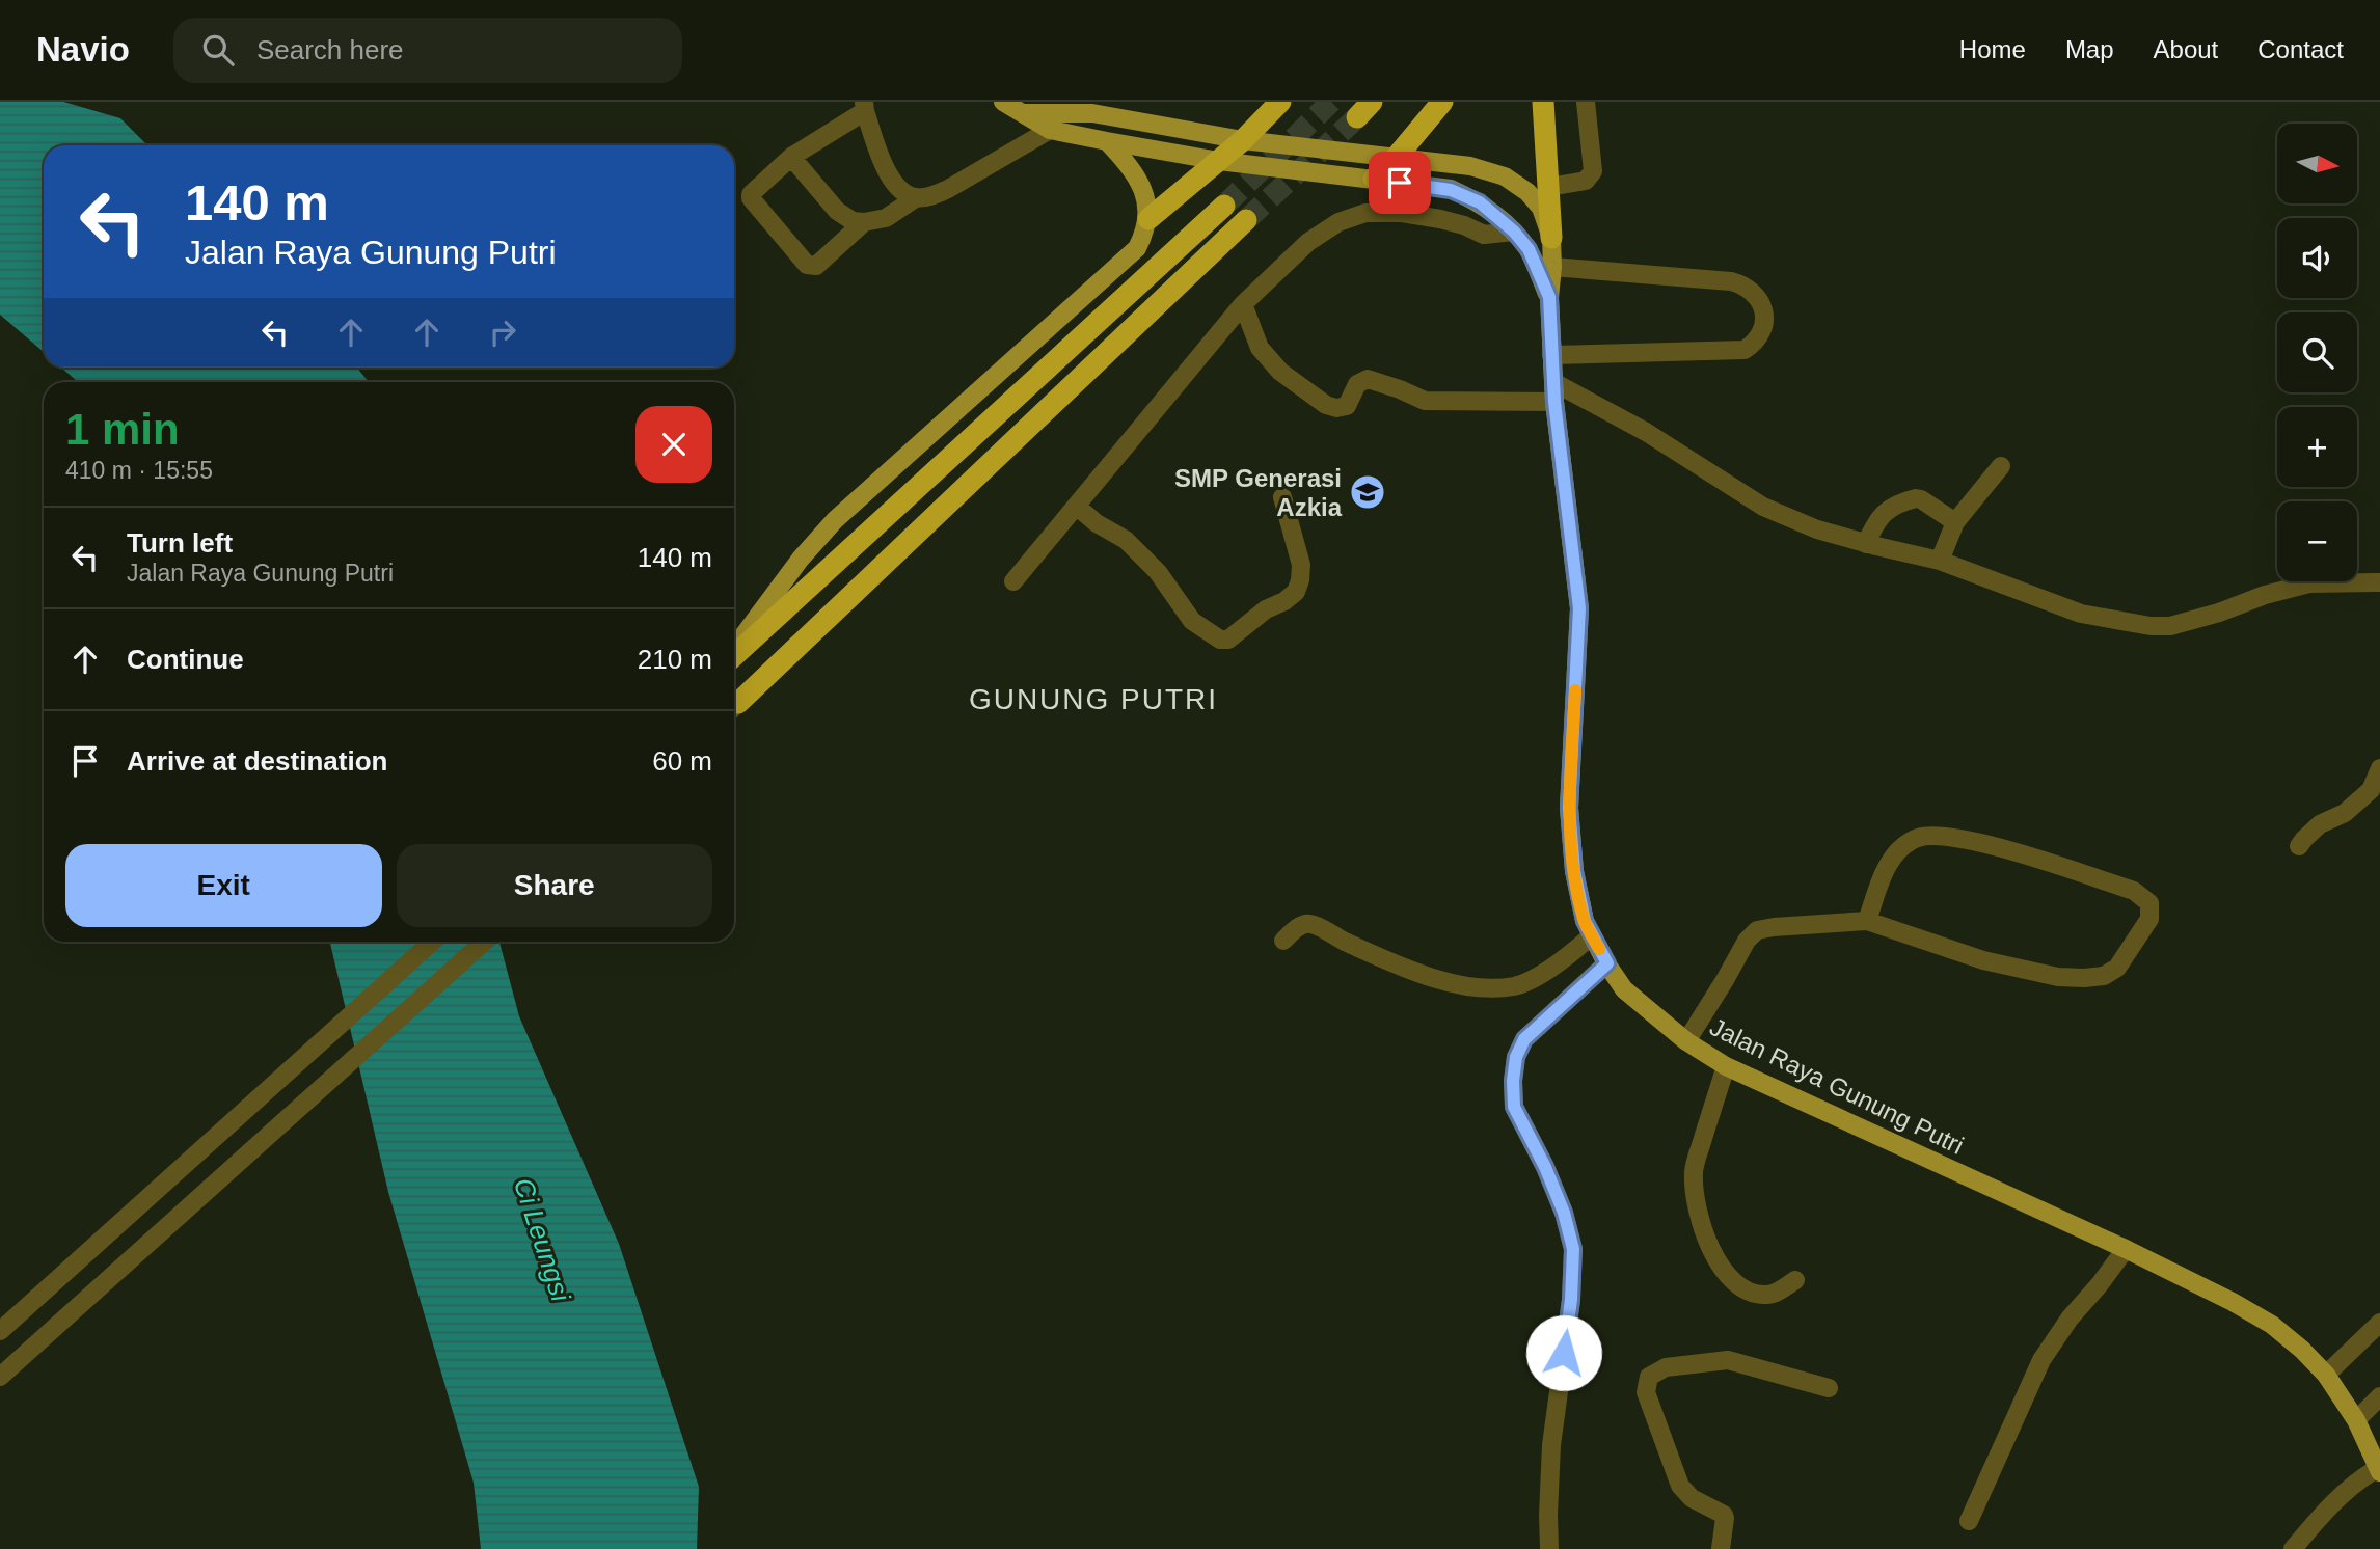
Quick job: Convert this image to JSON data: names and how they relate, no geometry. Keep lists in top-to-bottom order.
{
  "streets": {
    "main road": ["Jalan Raya Gunung Putri"]
  },
  "districts": ["GUNUNG PUTRI"],
  "water": ["Ci Leungsi"],
  "places": {
    "school or university": ["SMP Generasi Azkia"]
  },
  "north": "right",
  "page": {
    "header": "Navio",
    "search": "Search here",
    "nav": [
      "Home",
      "Map",
      "About",
      "Contact"
    ],
    "map_buttons": ["+", "−"],
    "turn": ["140 m", "Jalan Raya Gunung Putri"],
    "heading": ["1 min", "410 m · 15:55"],
    "list": [
      {
        "name": "Turn left",
        "note": "Jalan Raya Gunung Putri",
        "value": "140 m"
      },
      {
        "name": "Continue",
        "value": "210 m"
      },
      {
        "name": "Arrive at destination",
        "value": "60 m"
      }
    ],
    "buttons": ["Exit", "Share"]
  }
}
